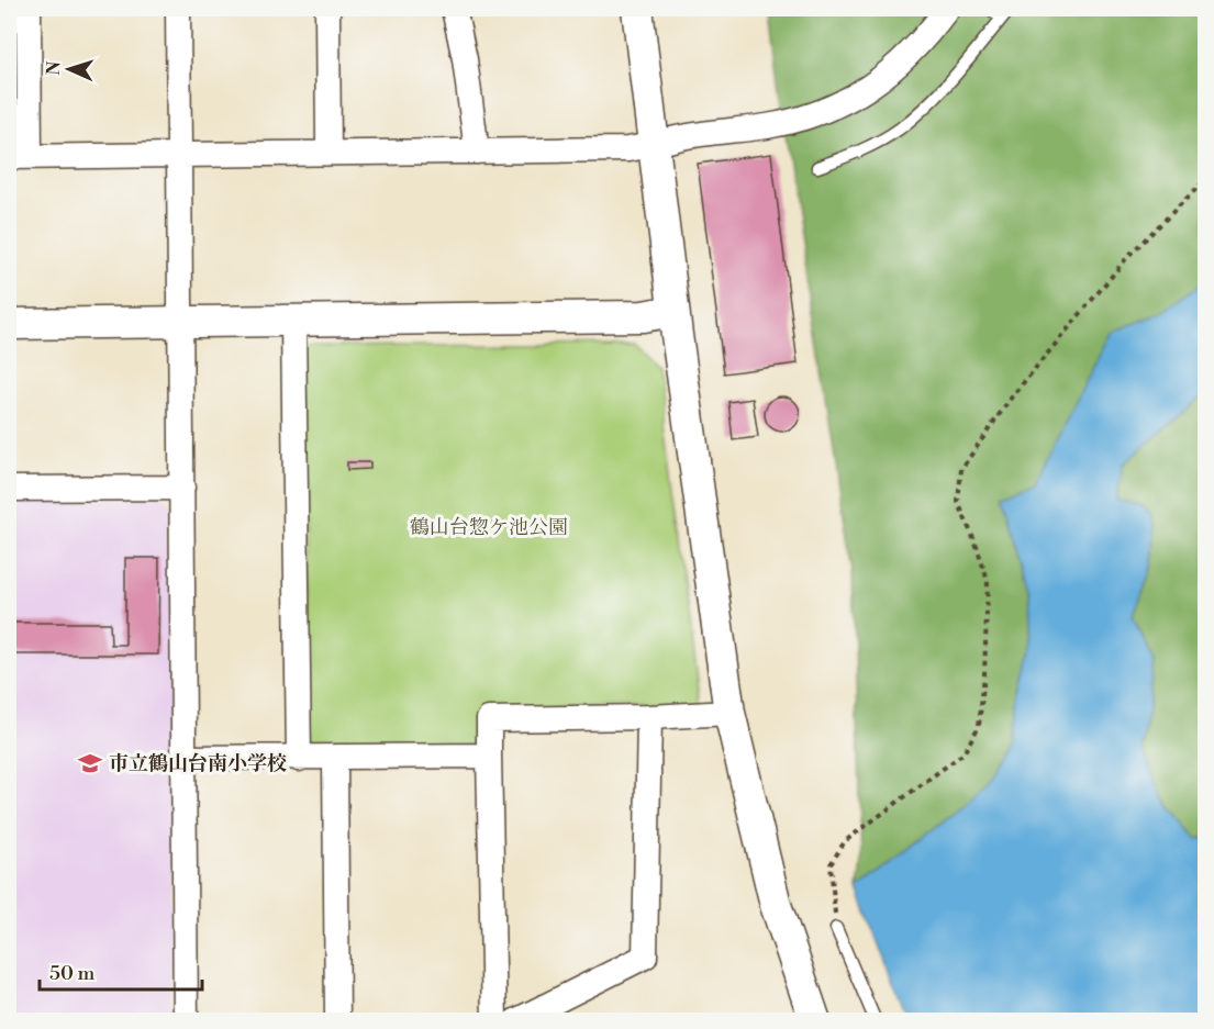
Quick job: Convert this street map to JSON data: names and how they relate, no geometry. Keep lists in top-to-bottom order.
{
  "parks": ["鶴山台惣ケ池公園"],
  "places": {
    "school or university": ["市立鶴山台南小学校"]
  },
  "scale_bar": "50 m",
  "north": "left"
}
